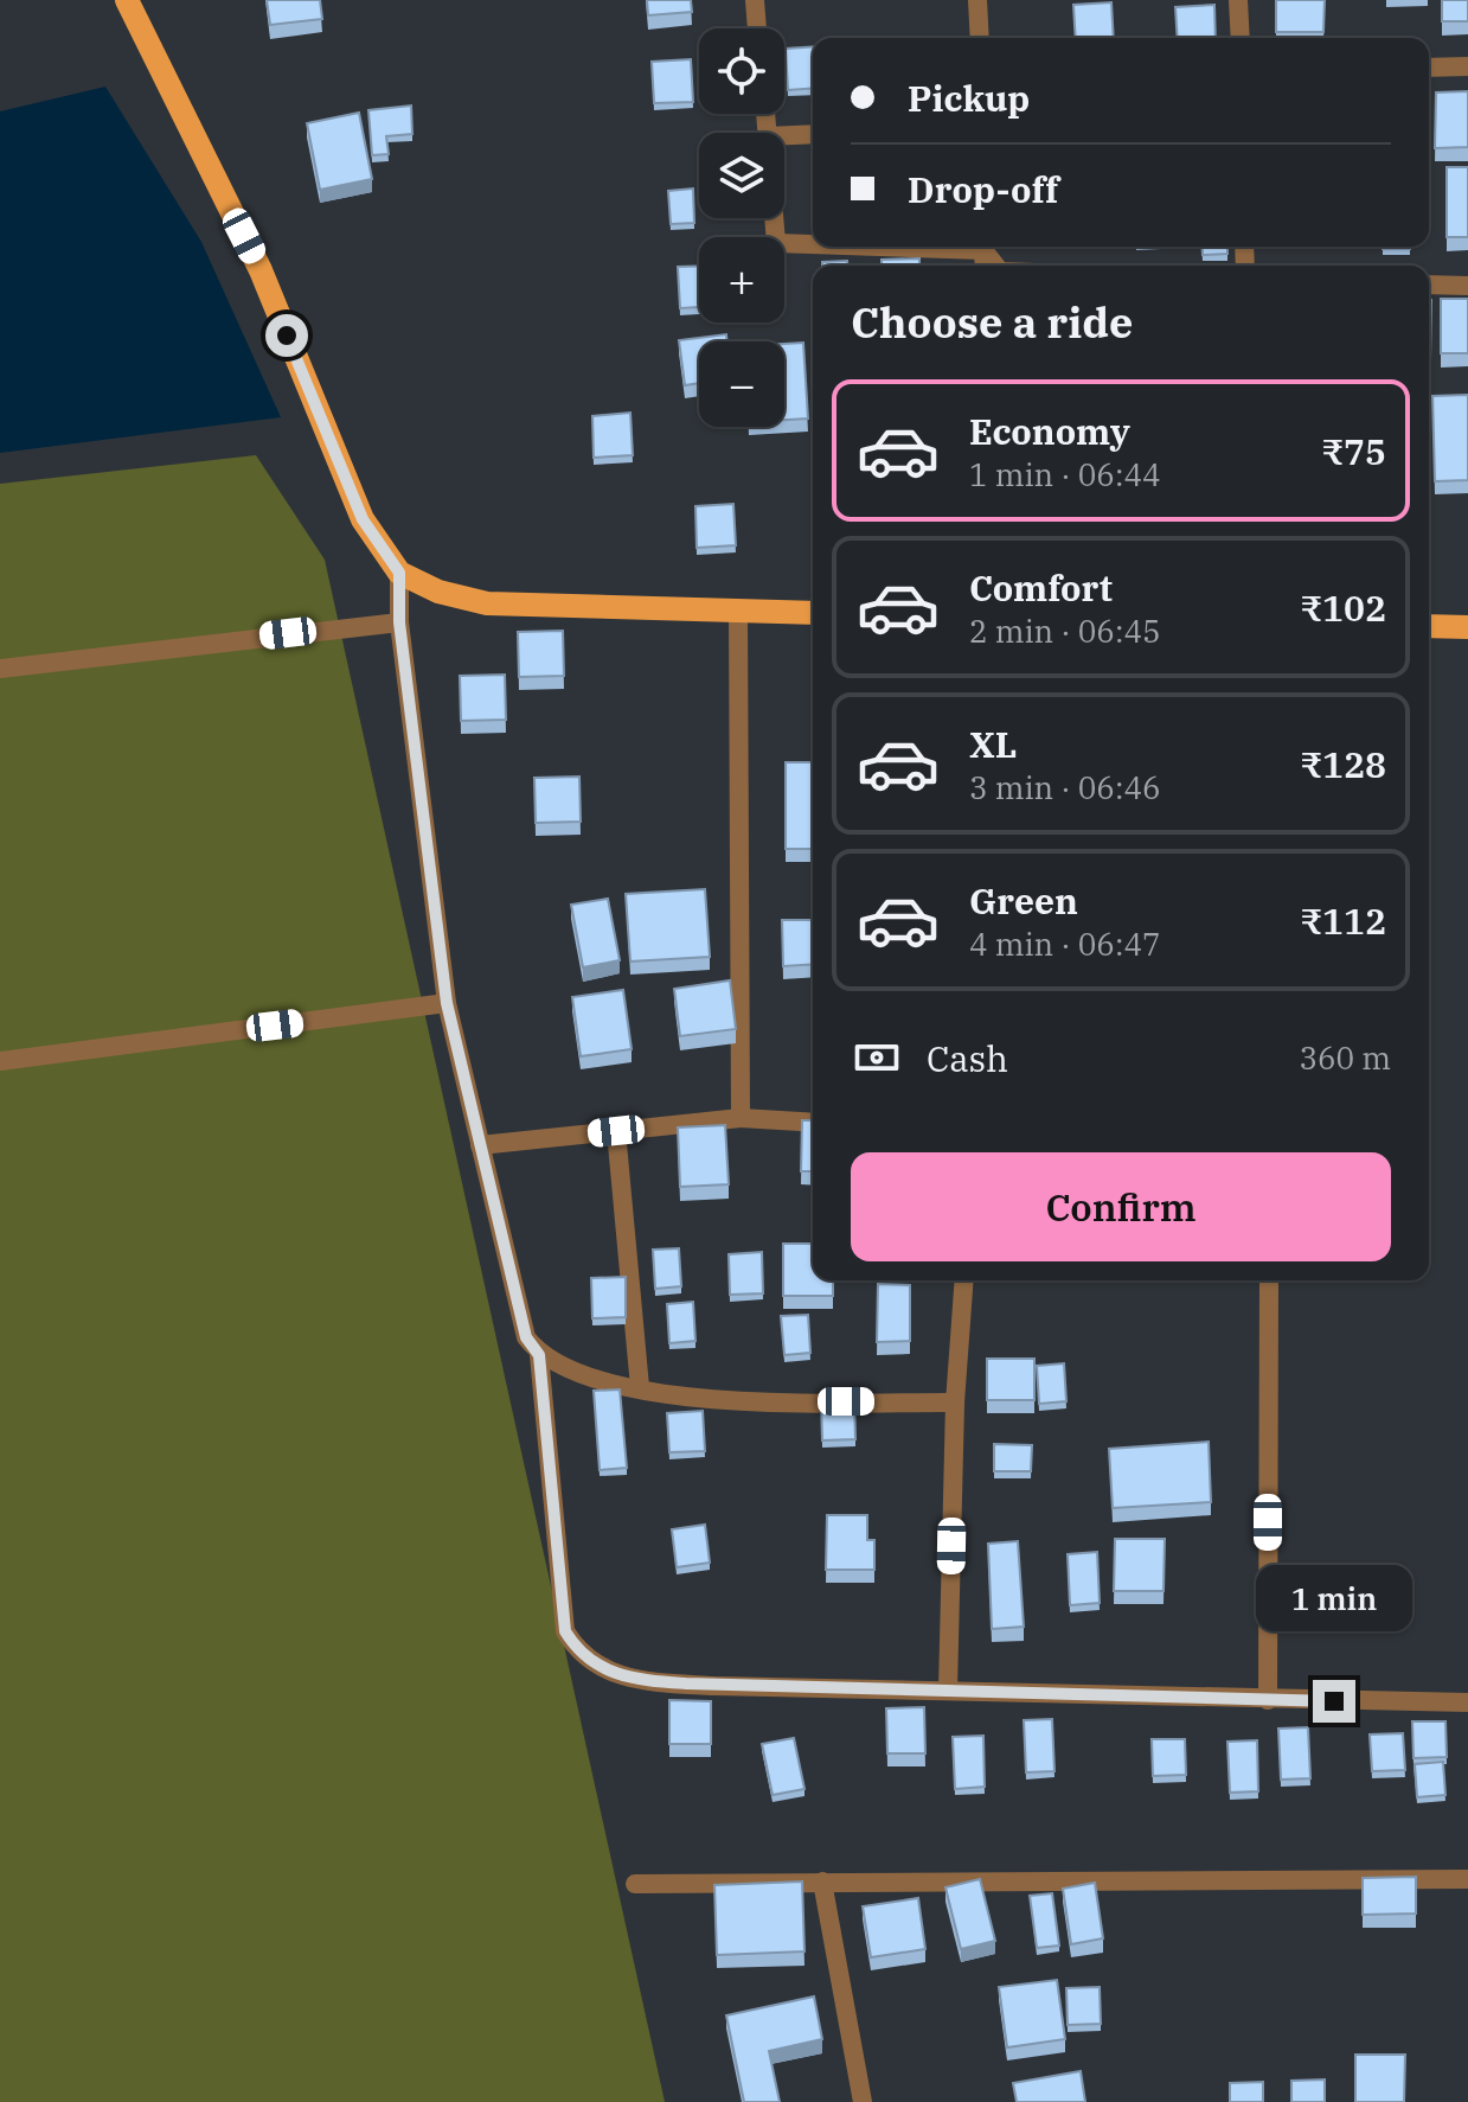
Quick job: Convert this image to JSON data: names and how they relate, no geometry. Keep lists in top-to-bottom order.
{
  "page": {
    "map_buttons": ["+", "−"],
    "banner": ["Pickup", "Drop-off"],
    "heading": "Choose a ride",
    "list": [
      {
        "name": "Economy",
        "note": "1 min · 06:44",
        "value": "₹75"
      },
      {
        "name": "Comfort",
        "note": "2 min · 06:45",
        "value": "₹102"
      },
      {
        "name": "XL",
        "note": "3 min · 06:46",
        "value": "₹128"
      },
      {
        "name": "Green",
        "note": "4 min · 06:47",
        "value": "₹112"
      }
    ],
    "pay": ["Cash", "360 m"],
    "buttons": "Confirm",
    "bubble": "1 min"
  }
}
